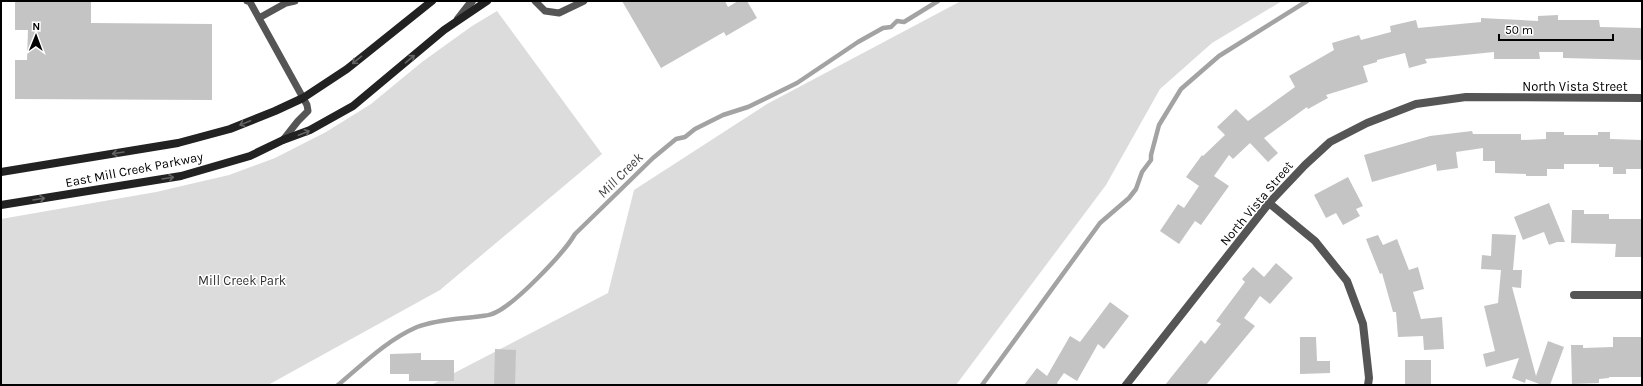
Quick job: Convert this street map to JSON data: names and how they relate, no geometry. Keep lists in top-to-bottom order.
{
  "streets": {
    "street": ["North Vista Street", "East Mill Creek Parkway"]
  },
  "water": ["Mill Creek"],
  "parks": ["Mill Creek Park"],
  "scale_bar": "50 m",
  "north": "top"
}
